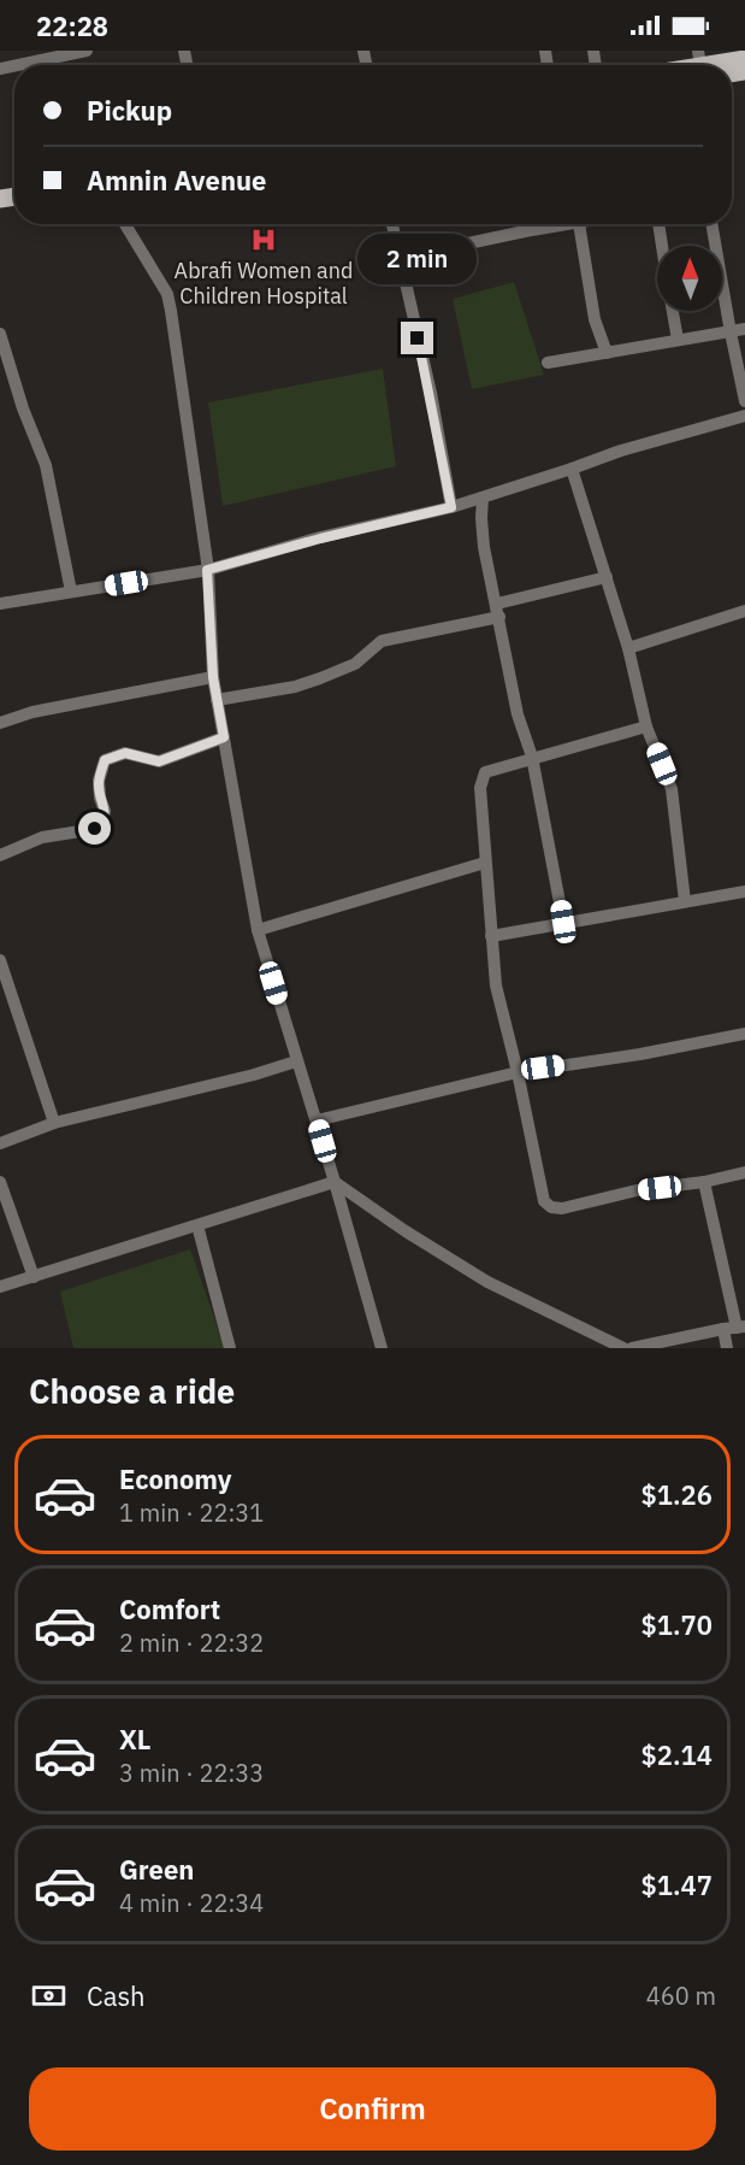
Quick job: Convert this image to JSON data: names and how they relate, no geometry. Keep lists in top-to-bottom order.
{
  "places": {
    "hospital": ["Abrafi Women and Children Hospital"]
  },
  "north": "top",
  "page": {
    "status": "22:28",
    "banner": ["Pickup", "Amnin Avenue"],
    "bubble": "2 min",
    "heading": "Choose a ride",
    "list": [
      {
        "name": "Economy",
        "note": "1 min · 22:31",
        "value": "$1.26"
      },
      {
        "name": "Comfort",
        "note": "2 min · 22:32",
        "value": "$1.70"
      },
      {
        "name": "XL",
        "note": "3 min · 22:33",
        "value": "$2.14"
      },
      {
        "name": "Green",
        "note": "4 min · 22:34",
        "value": "$1.47"
      }
    ],
    "pay": ["Cash", "460 m"],
    "buttons": "Confirm"
  }
}
